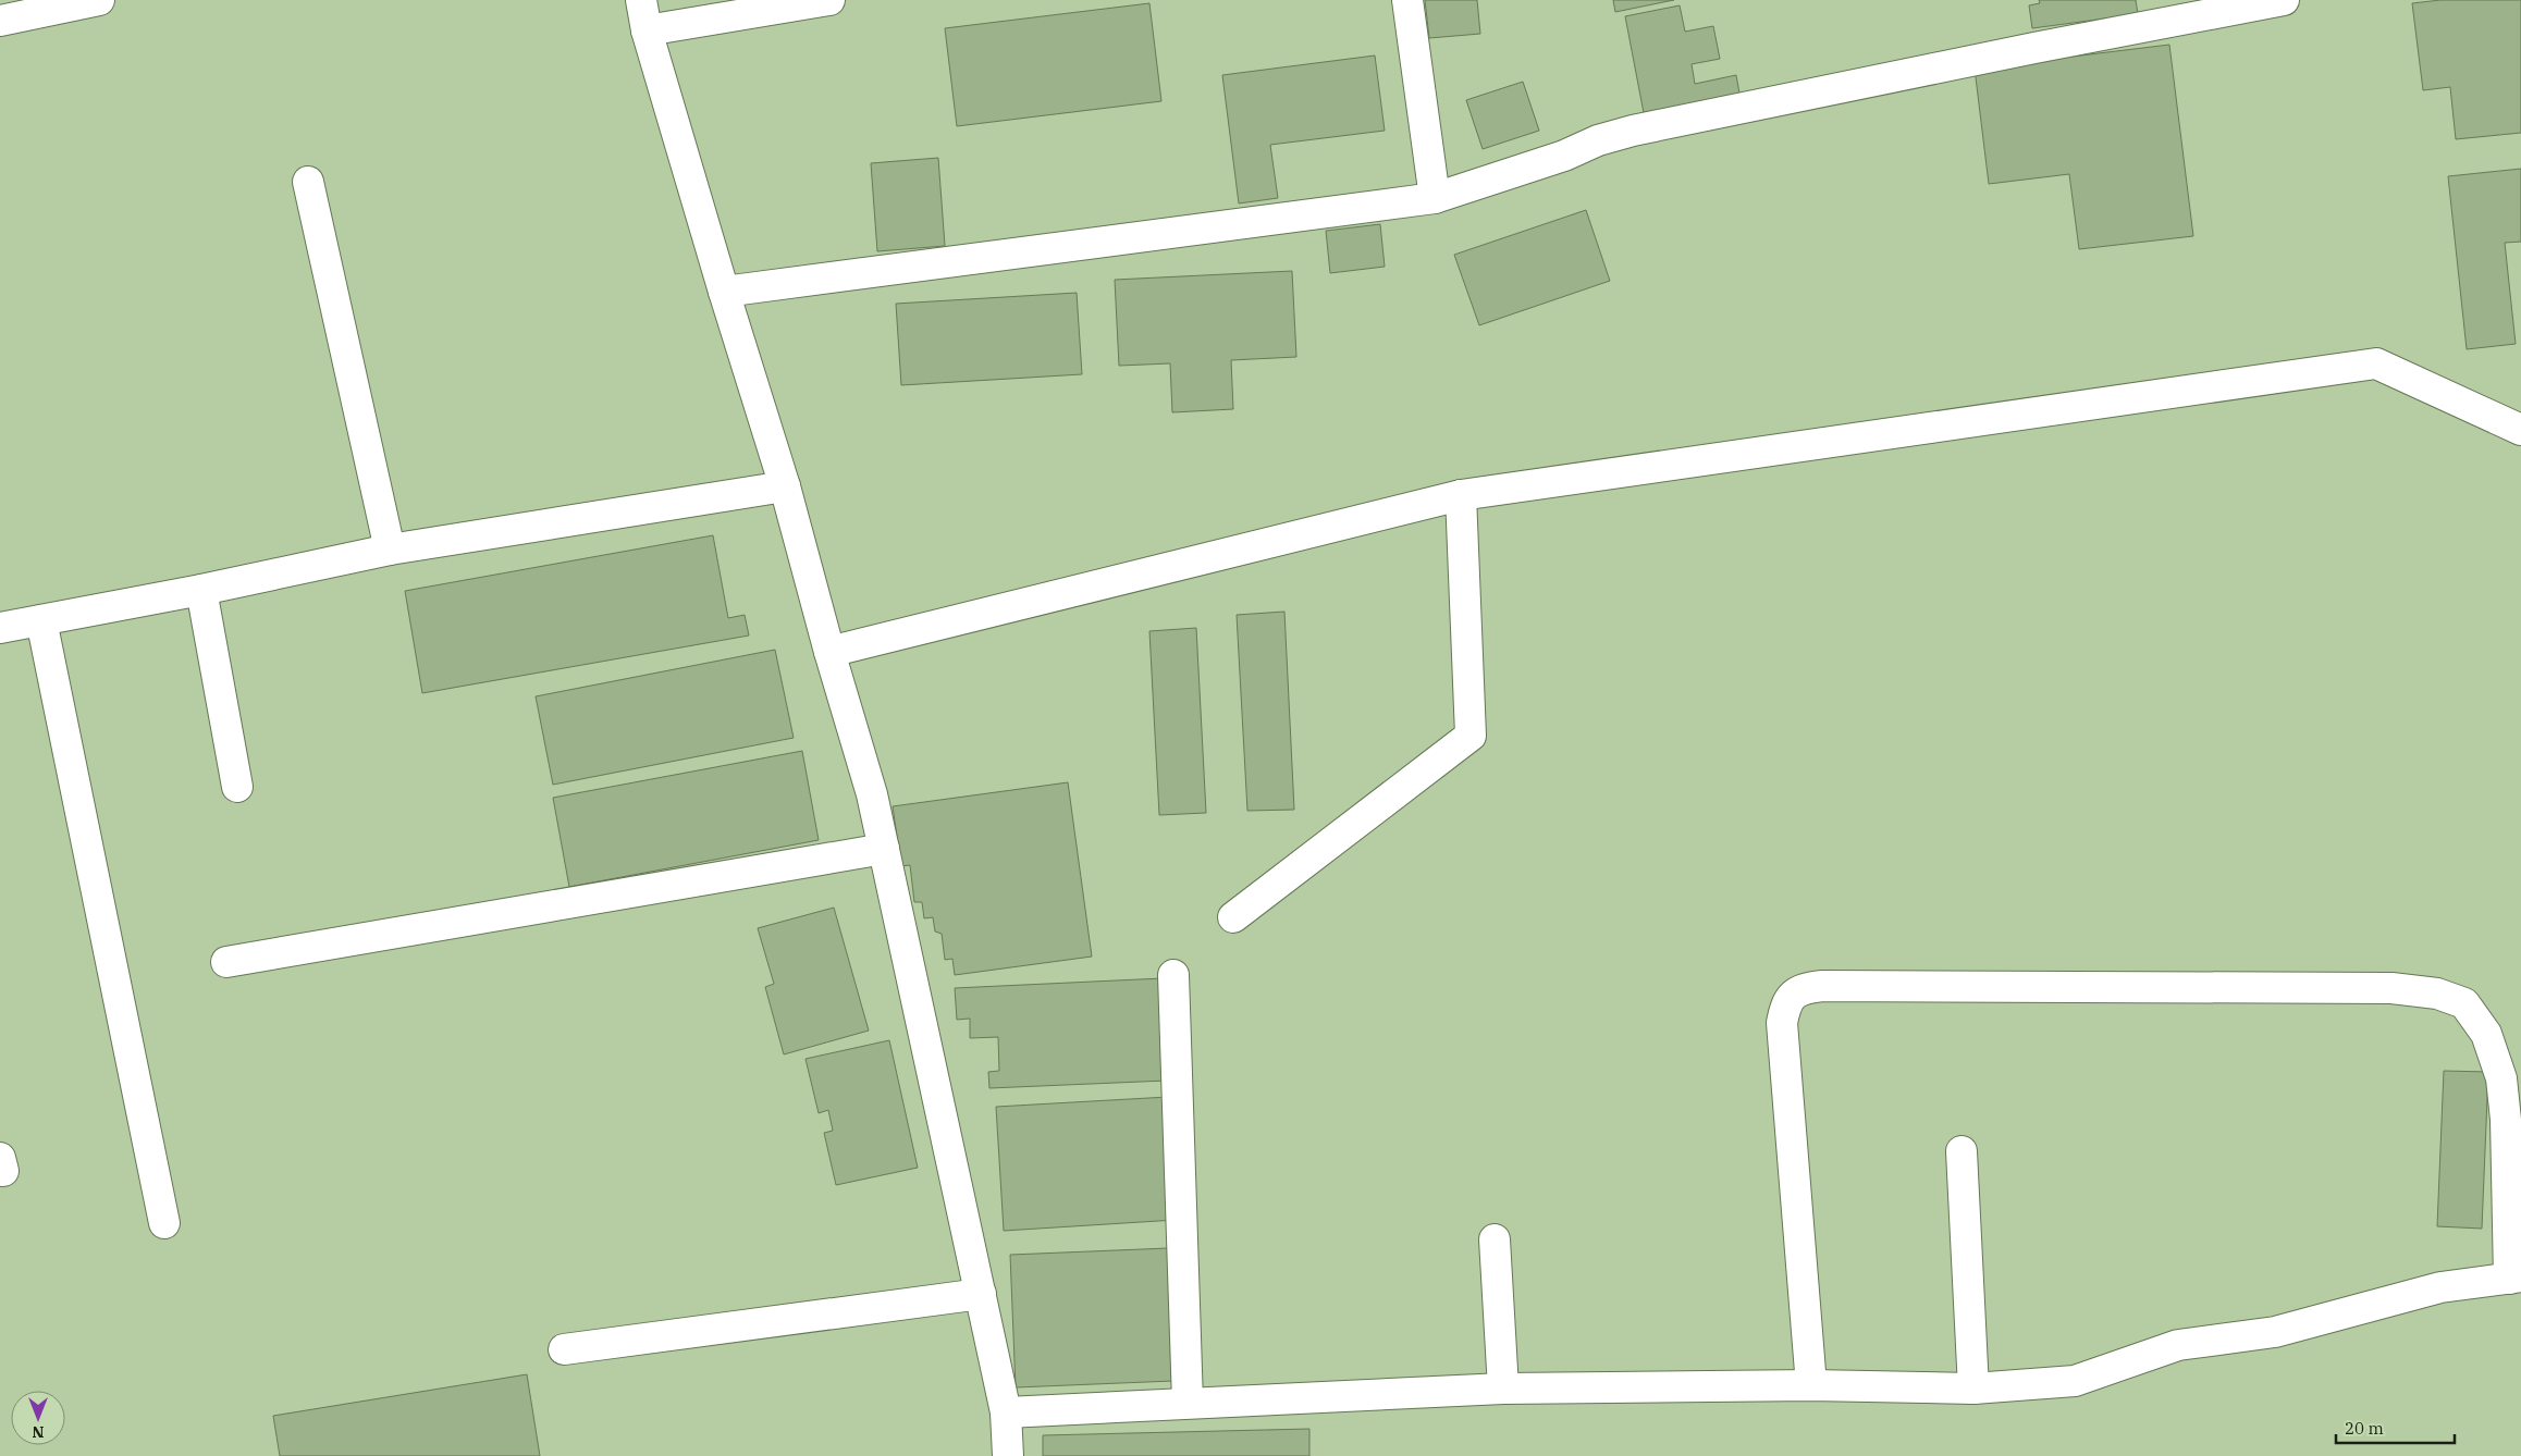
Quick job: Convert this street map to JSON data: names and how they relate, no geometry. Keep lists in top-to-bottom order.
{
  "scale_bar": "20 m",
  "north": "bottom"
}
